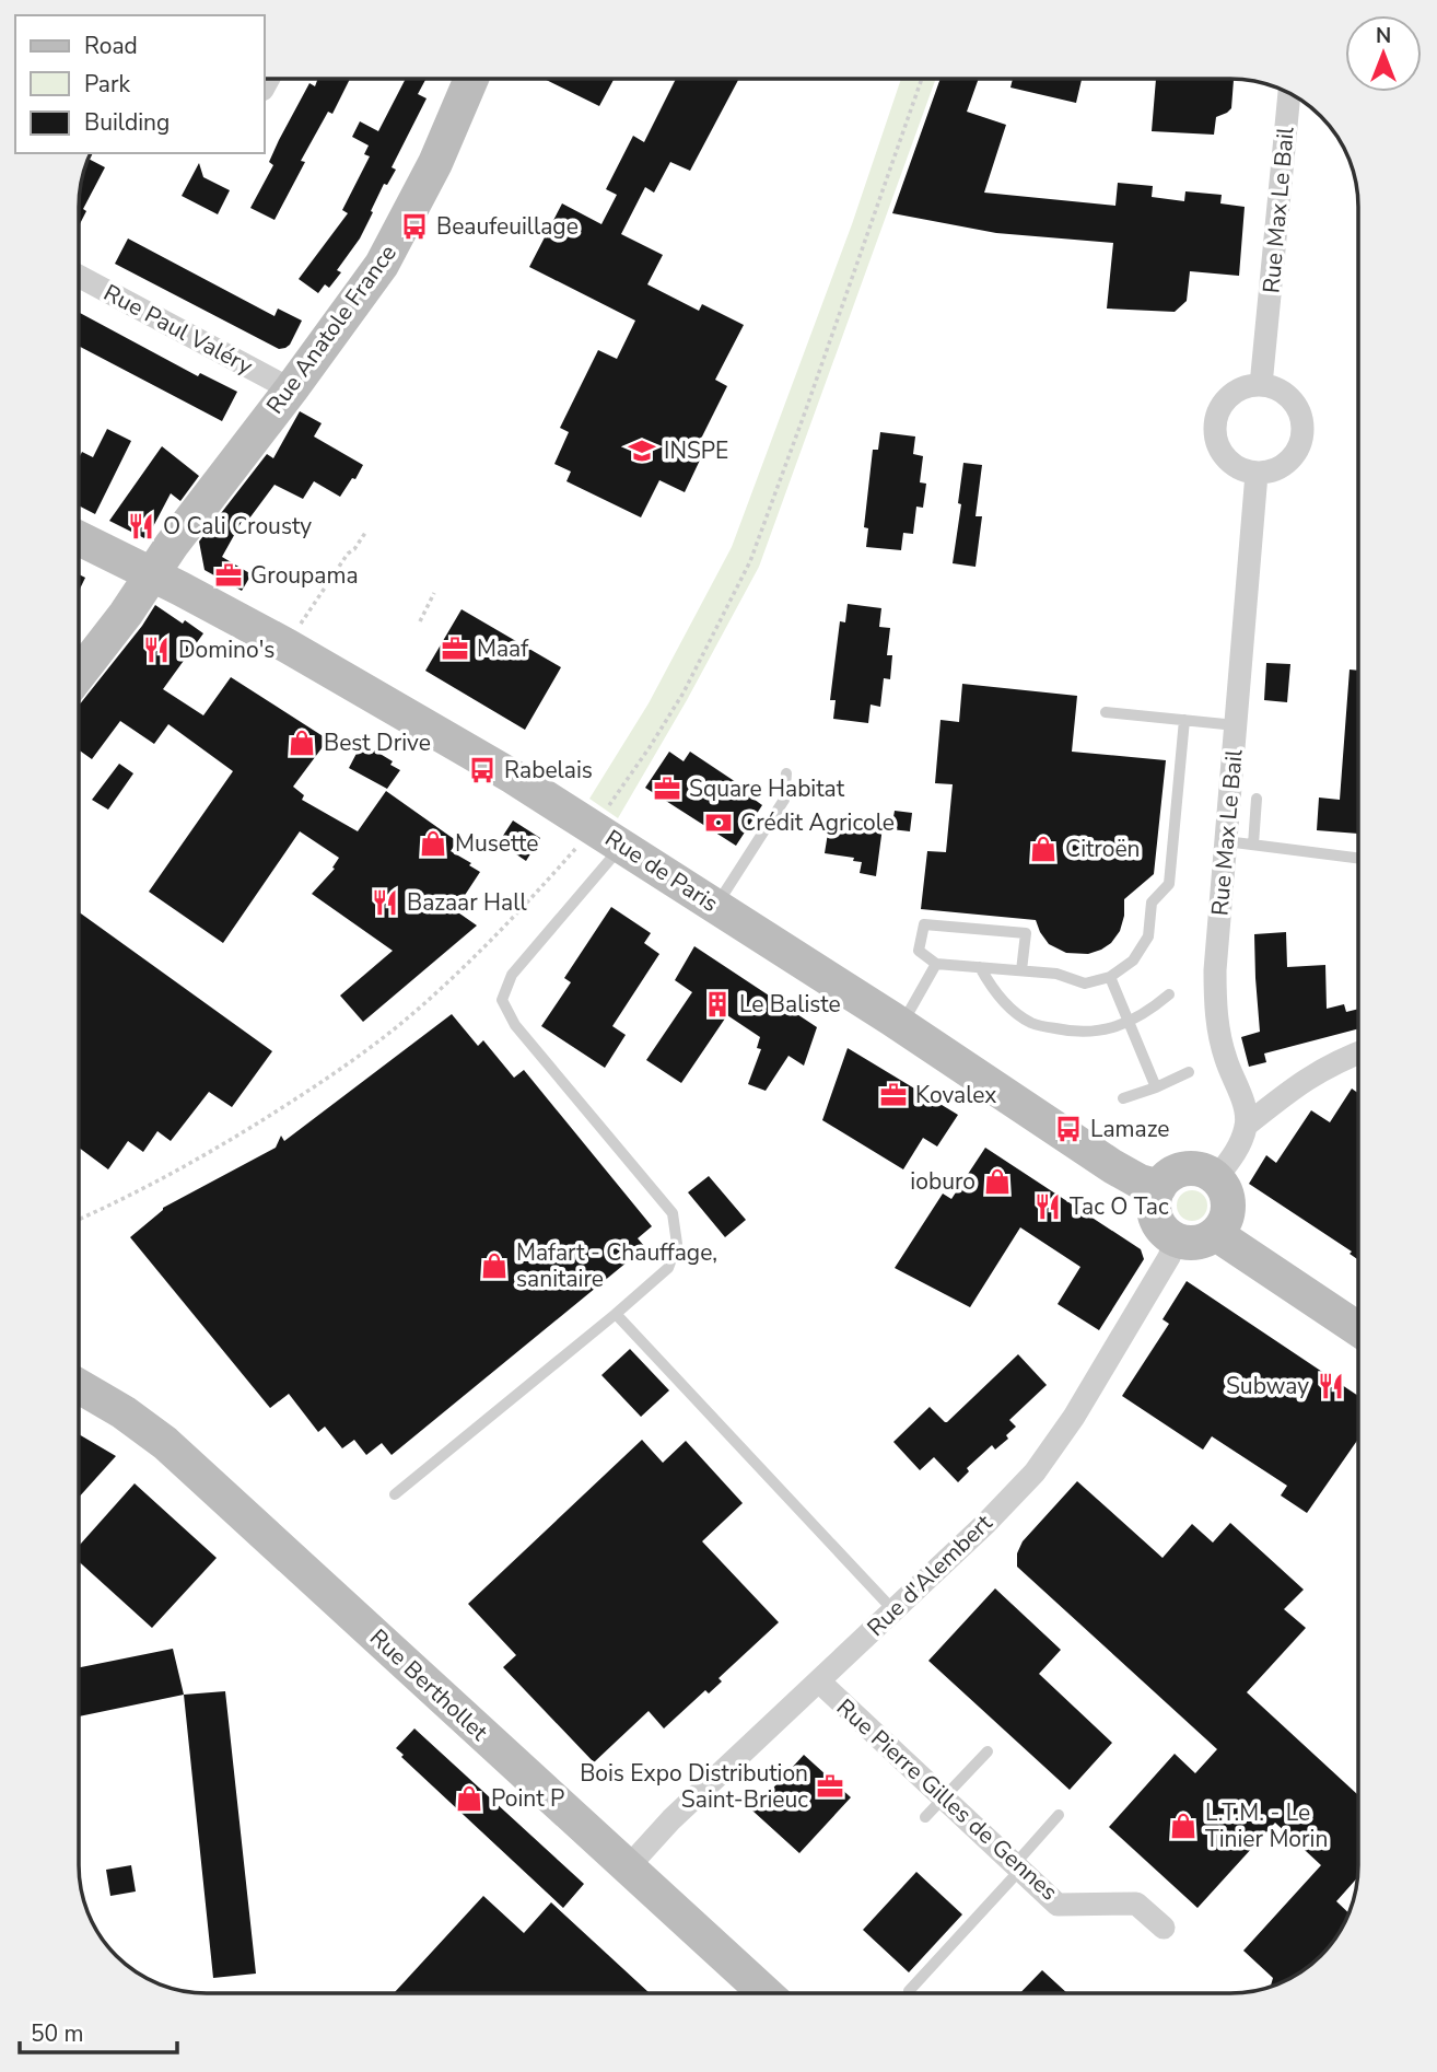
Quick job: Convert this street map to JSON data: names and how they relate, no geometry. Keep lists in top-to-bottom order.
{
  "streets": {
    "street": [
      "Rue Max Le Bail",
      "Rue Paul Valéry",
      "Rue Anatole France",
      "Rue de Paris",
      "Rue d'Alembert",
      "Rue Berthollet",
      "Rue Pierre Gilles de Gennes"
    ]
  },
  "crossings": [
    ["Rue Paul Valéry", "Rue Anatole France"],
    ["Rue Anatole France", "Rue de Paris"],
    ["Rue de Paris", "Rue d'Alembert"],
    ["Rue d'Alembert", "Rue Berthollet"],
    ["Rue d'Alembert", "Rue Pierre Gilles de Gennes"]
  ],
  "places": {
    "bus stop": ["Beaufeuillage", "Rabelais", "Lamaze"],
    "school or university": ["INSPE"],
    "restaurant": [
      "O Cali Crousty",
      "Domino's",
      "Bazaar Hall",
      "Tac O Tac",
      "Subway"
    ],
    "office": [
      "Groupama",
      "Maaf",
      "Square Habitat",
      "Kovalex",
      "Bois Expo Distribution Saint-Brieuc"
    ],
    "shop": [
      "Best Drive",
      "Musette",
      "Citroën",
      "ioburo",
      "Mafart - Chauffage, sanitaire",
      "Point P",
      "L.T.M. - Le Tinier Morin"
    ],
    "bank": ["Crédit Agricole"],
    "building": ["Le Baliste"]
  },
  "legend": ["Road", "Park", "Building"],
  "scale_bar": "50 m",
  "north": "top"
}
